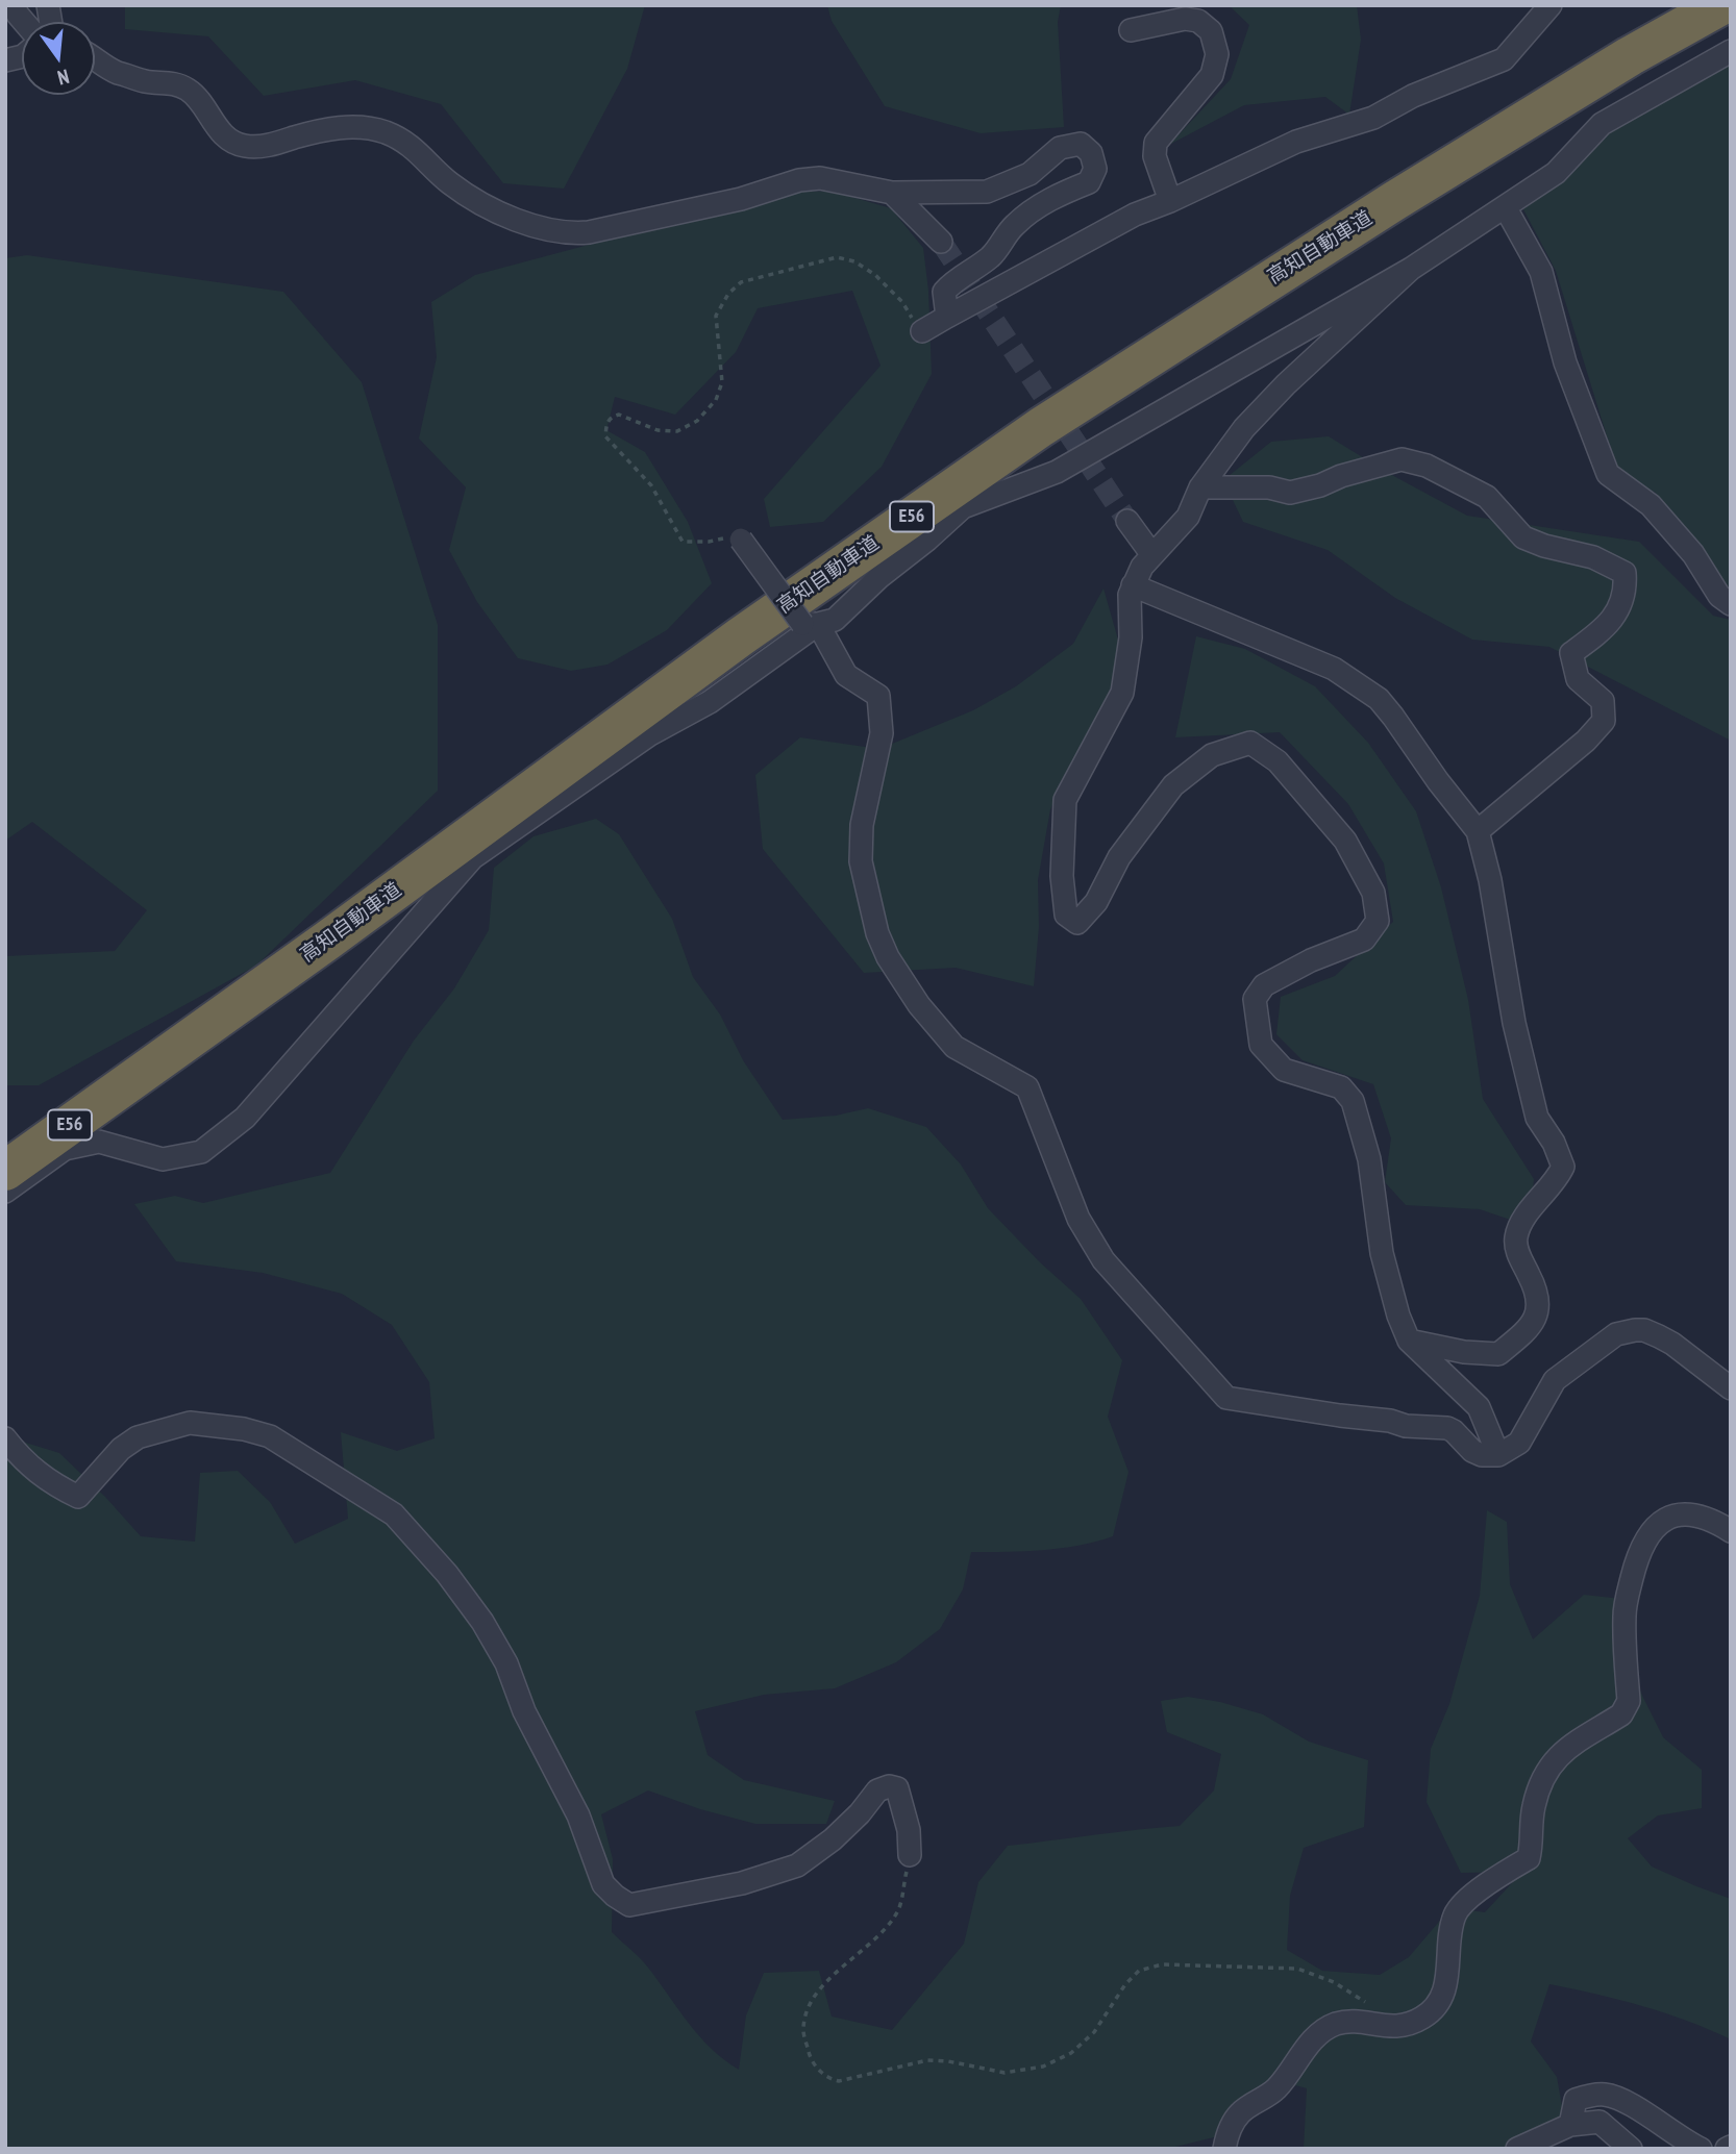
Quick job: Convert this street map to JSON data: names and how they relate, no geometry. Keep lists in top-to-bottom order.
{
  "streets": {
    "highway": ["高知自動車道", "E56"]
  },
  "north": "bottom"
}
